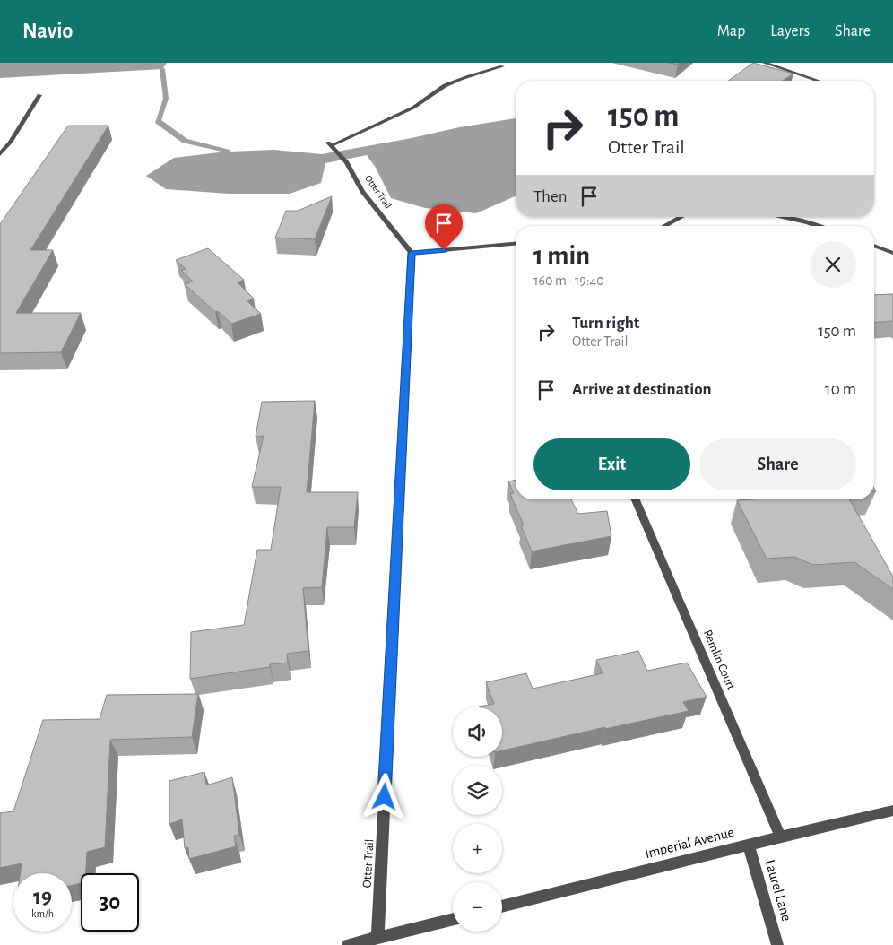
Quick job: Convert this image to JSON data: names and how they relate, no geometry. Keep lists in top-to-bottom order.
{
  "streets": {
    "street": [
      "Otter Trail",
      "Remlin Court",
      "Imperial Avenue",
      "Laurel Lane"
    ]
  },
  "crossings": [
    ["Remlin Court", "Imperial Avenue"],
    ["Imperial Avenue", "Laurel Lane"]
  ],
  "page": {
    "header": "Navio",
    "nav": ["Map", "Layers", "Share"],
    "turn": ["150 m", "Otter Trail"],
    "then": "Then",
    "heading": ["1 min", "160 m · 19:40"],
    "list": [
      {
        "name": "Turn right",
        "note": "Otter Trail",
        "value": "150 m"
      },
      {
        "name": "Arrive at destination",
        "value": "10 m"
      }
    ],
    "buttons": ["Exit", "Share"],
    "map_buttons": ["+", "−"],
    "speed": "19 km/h",
    "limit": "30"
  }
}
